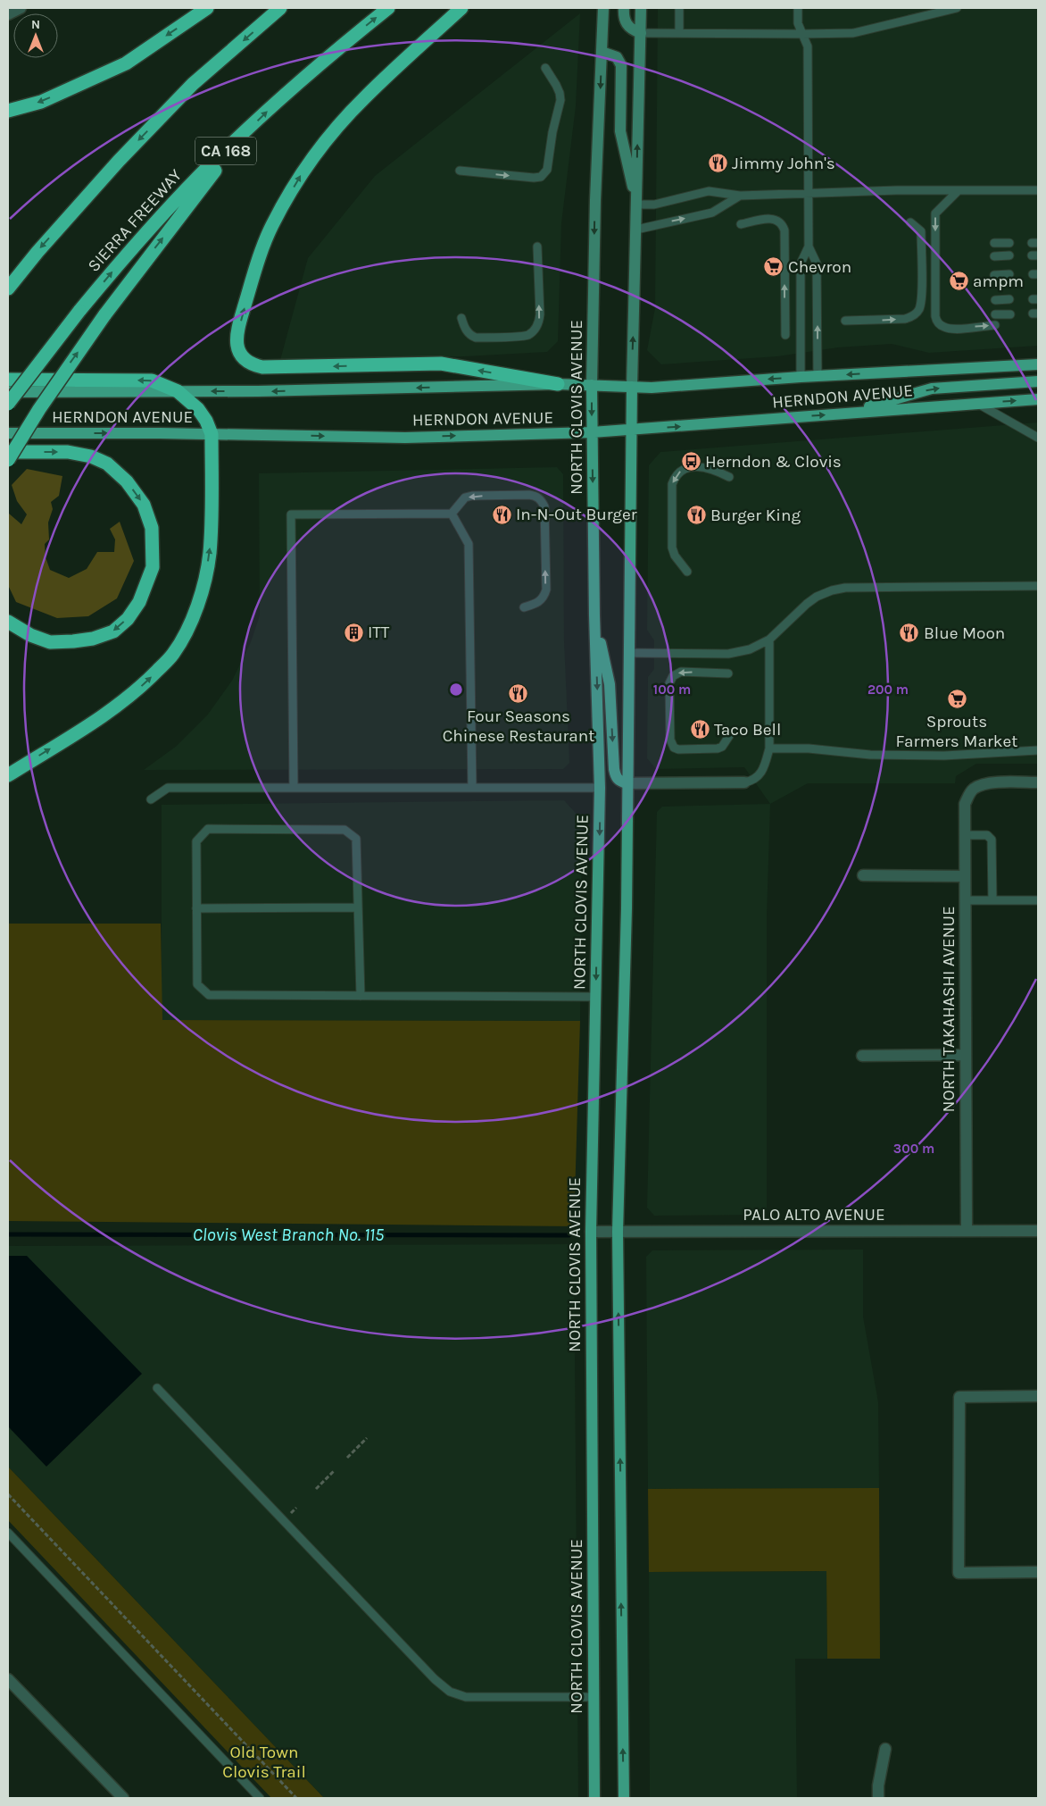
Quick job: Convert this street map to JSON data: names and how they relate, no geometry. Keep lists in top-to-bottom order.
{
  "streets": {
    "highway": ["CA 168", "SIERRA FREEWAY"],
    "main road": ["HERNDON AVENUE", "NORTH CLOVIS AVENUE"],
    "street": ["NORTH TAKAHASHI AVENUE", "PALO ALTO AVENUE"]
  },
  "crossings": [
    ["HERNDON AVENUE", "NORTH CLOVIS AVENUE"],
    ["NORTH CLOVIS AVENUE", "PALO ALTO AVENUE"],
    ["NORTH TAKAHASHI AVENUE", "PALO ALTO AVENUE"]
  ],
  "water": ["Clovis West Branch No. 115"],
  "parks": ["Old Town Clovis Trail"],
  "places": {
    "restaurant": [
      "Jimmy John's",
      "In-N-Out Burger",
      "Burger King",
      "Blue Moon",
      "Four Seasons Chinese Restaurant",
      "Taco Bell"
    ],
    "supermarket": ["Chevron", "ampm", "Sprouts Farmers Market"],
    "bus stop": ["Herndon & Clovis"],
    "building": ["ITT"]
  },
  "north": "top",
  "rings": ["100 m", "200 m", "300 m"]
}
